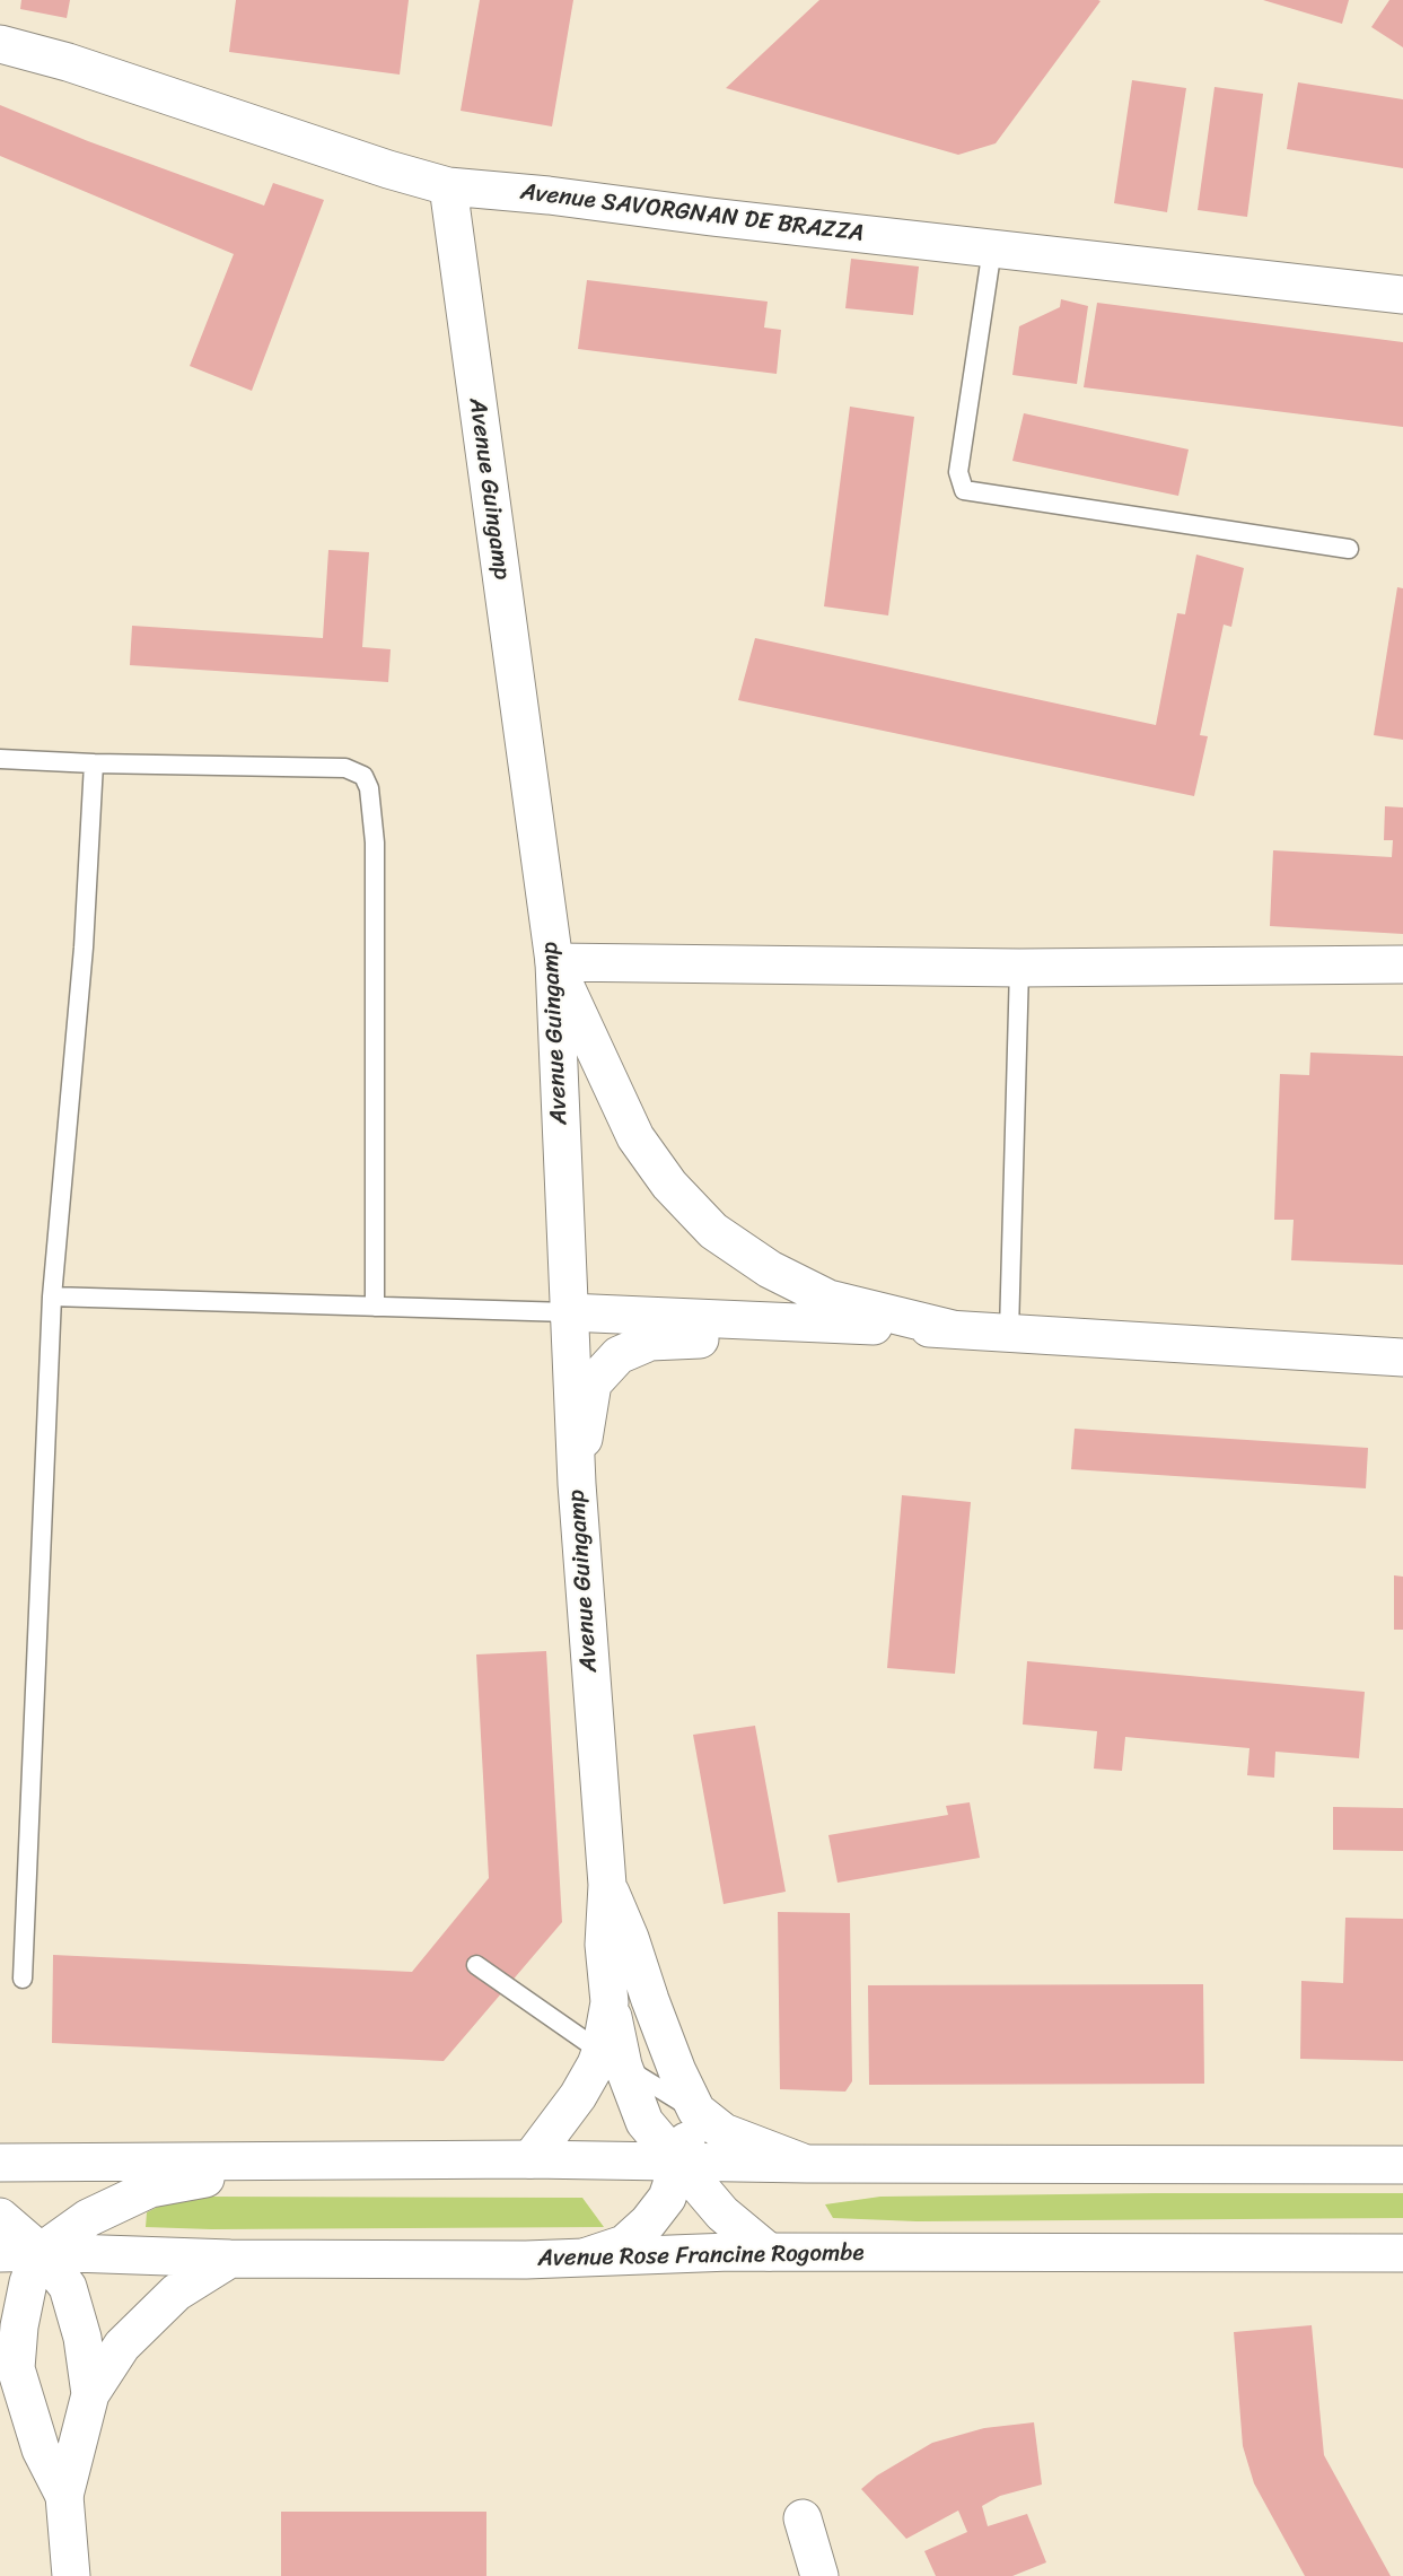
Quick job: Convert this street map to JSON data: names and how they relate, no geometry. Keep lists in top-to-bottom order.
{
  "streets": {
    "street": ["Avenue SAVORGNAN DE BRAZZA", "Avenue Guingamp", "Avenue Rose Francine Rogombe"]
  },
  "crossings": [
    ["Avenue SAVORGNAN DE BRAZZA", "Avenue Guingamp"]
  ]
}
